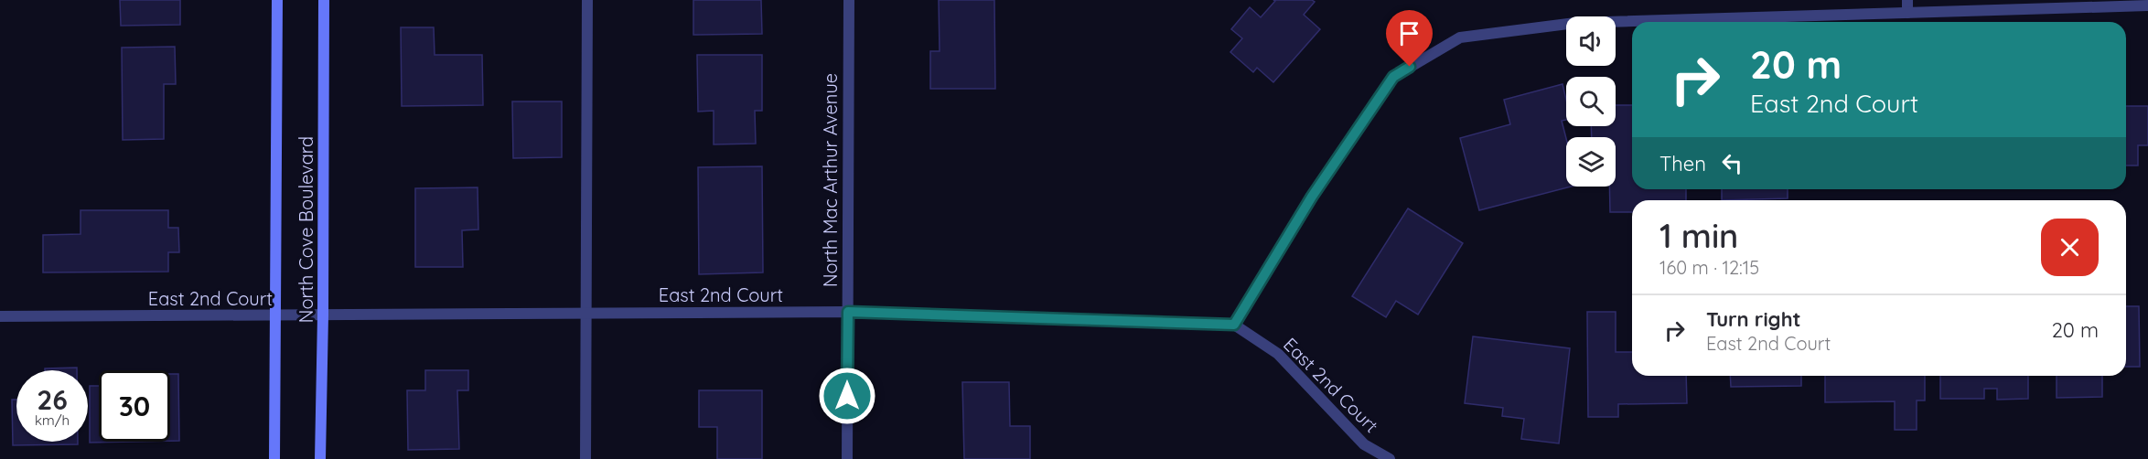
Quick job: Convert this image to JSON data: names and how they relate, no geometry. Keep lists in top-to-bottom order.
{
  "streets": {
    "street": ["North Mac Arthur Avenue", "North Cove Boulevard", "East 2nd Court"]
  },
  "crossings": [
    ["North Mac Arthur Avenue", "East 2nd Court"],
    ["North Cove Boulevard", "East 2nd Court"]
  ],
  "page": {
    "turn": ["20 m", "East 2nd Court"],
    "then": "Then",
    "heading": ["1 min", "160 m · 12:15"],
    "list": [
      {
        "name": "Turn right",
        "note": "East 2nd Court",
        "value": "20 m"
      }
    ],
    "speed": "26 km/h",
    "limit": "30"
  }
}
